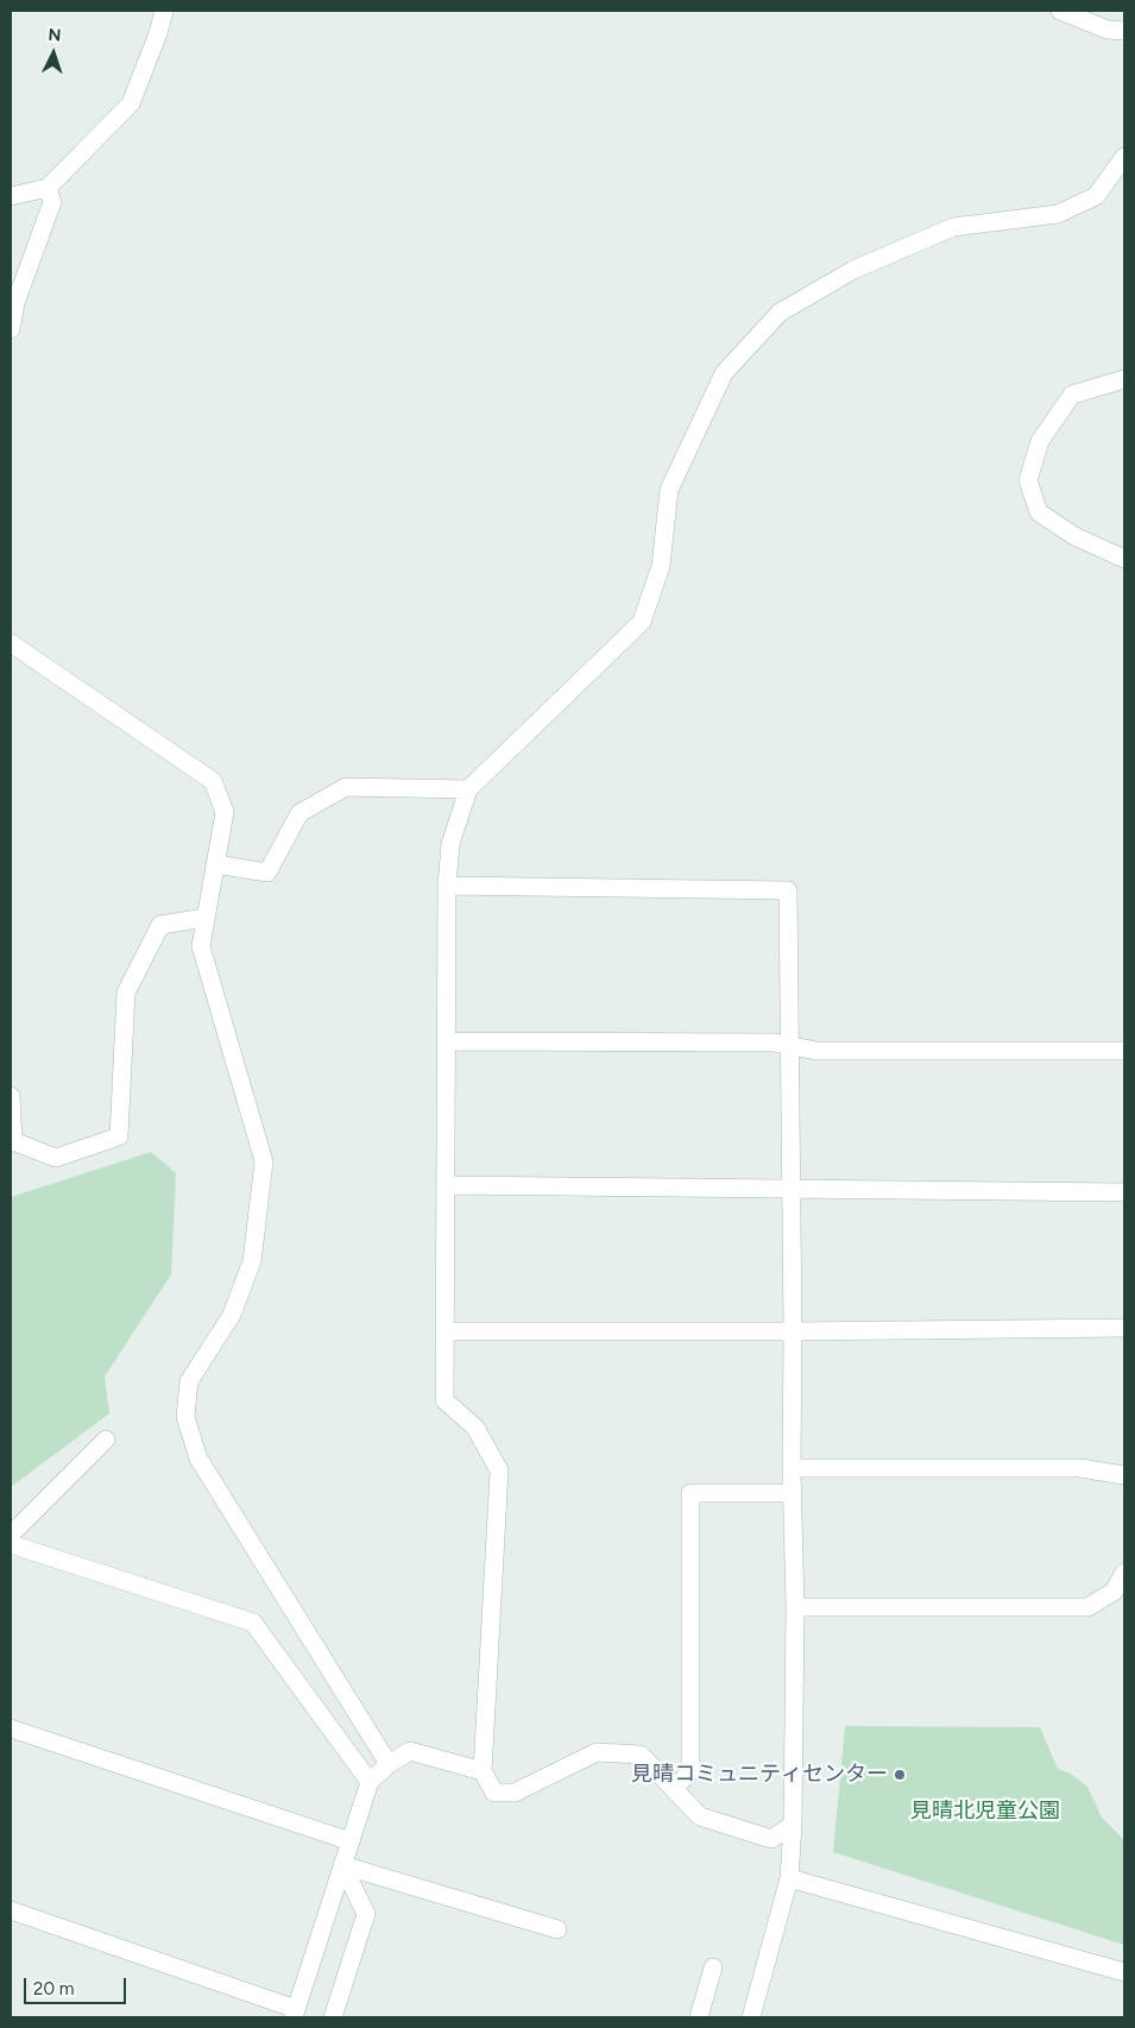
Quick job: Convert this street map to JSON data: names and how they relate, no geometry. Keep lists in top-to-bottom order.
{
  "parks": ["見晴北児童公園"],
  "places": ["見晴コミュニティセンター"],
  "scale_bar": "20 m",
  "north": "top"
}
